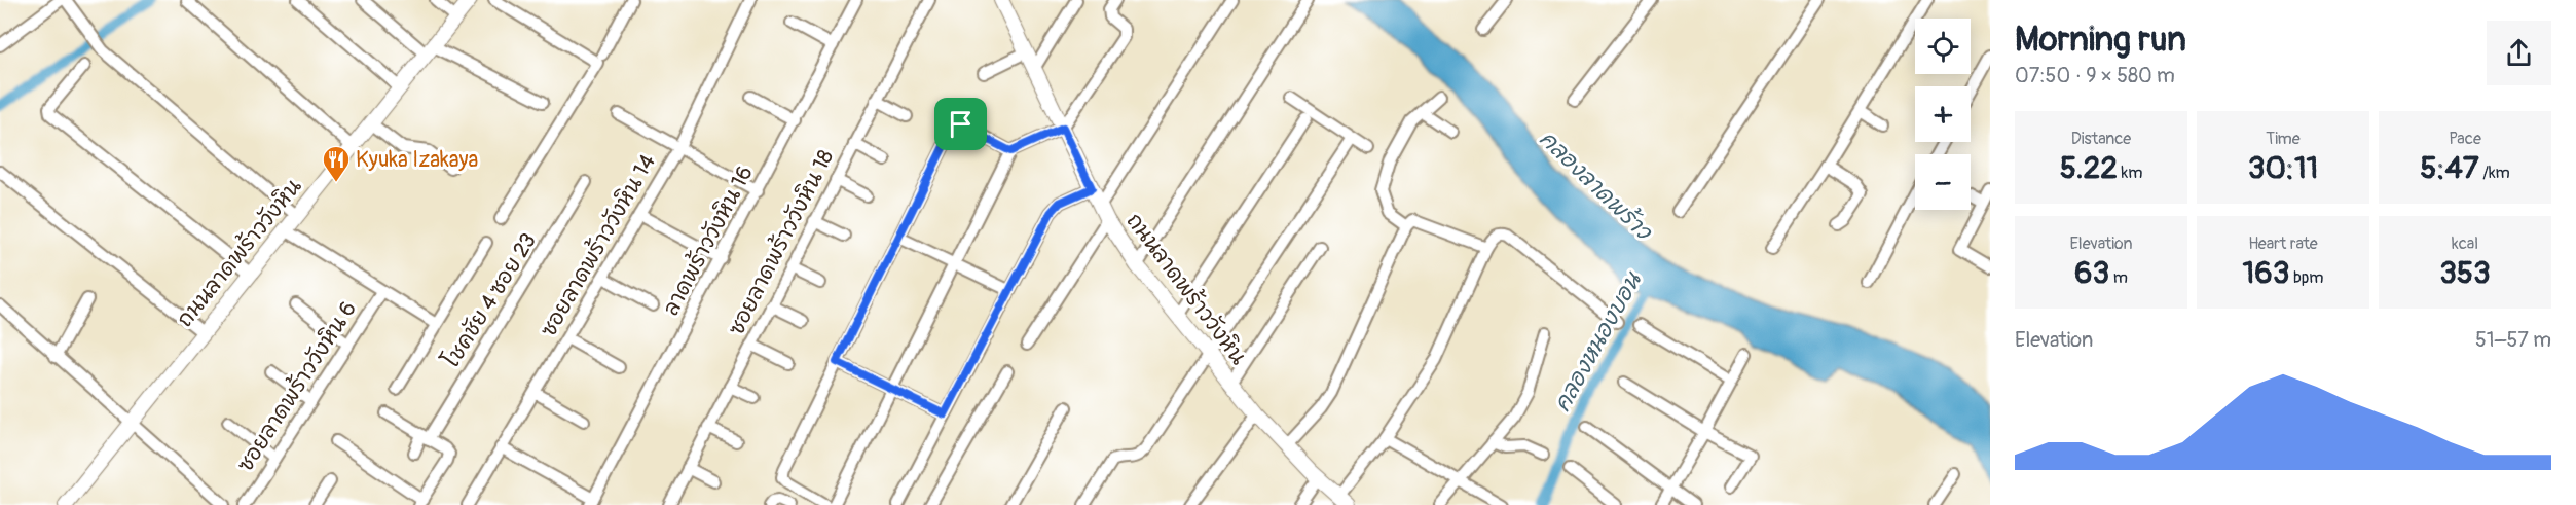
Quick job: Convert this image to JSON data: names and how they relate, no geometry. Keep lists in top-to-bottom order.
{
  "streets": {
    "main road": ["ถนนลาดพร้าววังหิน"],
    "street": [
      "ลาดพร้าววังหิน 16",
      "ซอยลาดพร้าววังหิน 18",
      "ซอยลาดพร้าววังหิน 14",
      "โชคชัย 4 ซอย 23",
      "ซอยลาดพร้าววังหิน 6"
    ]
  },
  "water": ["คลองลาดพร้าว", "คลองหนองบอน"],
  "places": {
    "restaurant": ["Kyuka Izakaya"]
  },
  "page": {
    "heading": ["Morning run", "07:50 · 9 × 580 m"],
    "map_buttons": ["+", "−"],
    "stats": [
      ["Distance", "5.22 km"],
      ["Time", "30:11"],
      ["Pace", "5:47 /km"],
      ["Elevation", "63 m"],
      ["Heart rate", "163 bpm"],
      ["kcal", "353"]
    ],
    "chart": ["Elevation", "51–57 m"]
  }
}
